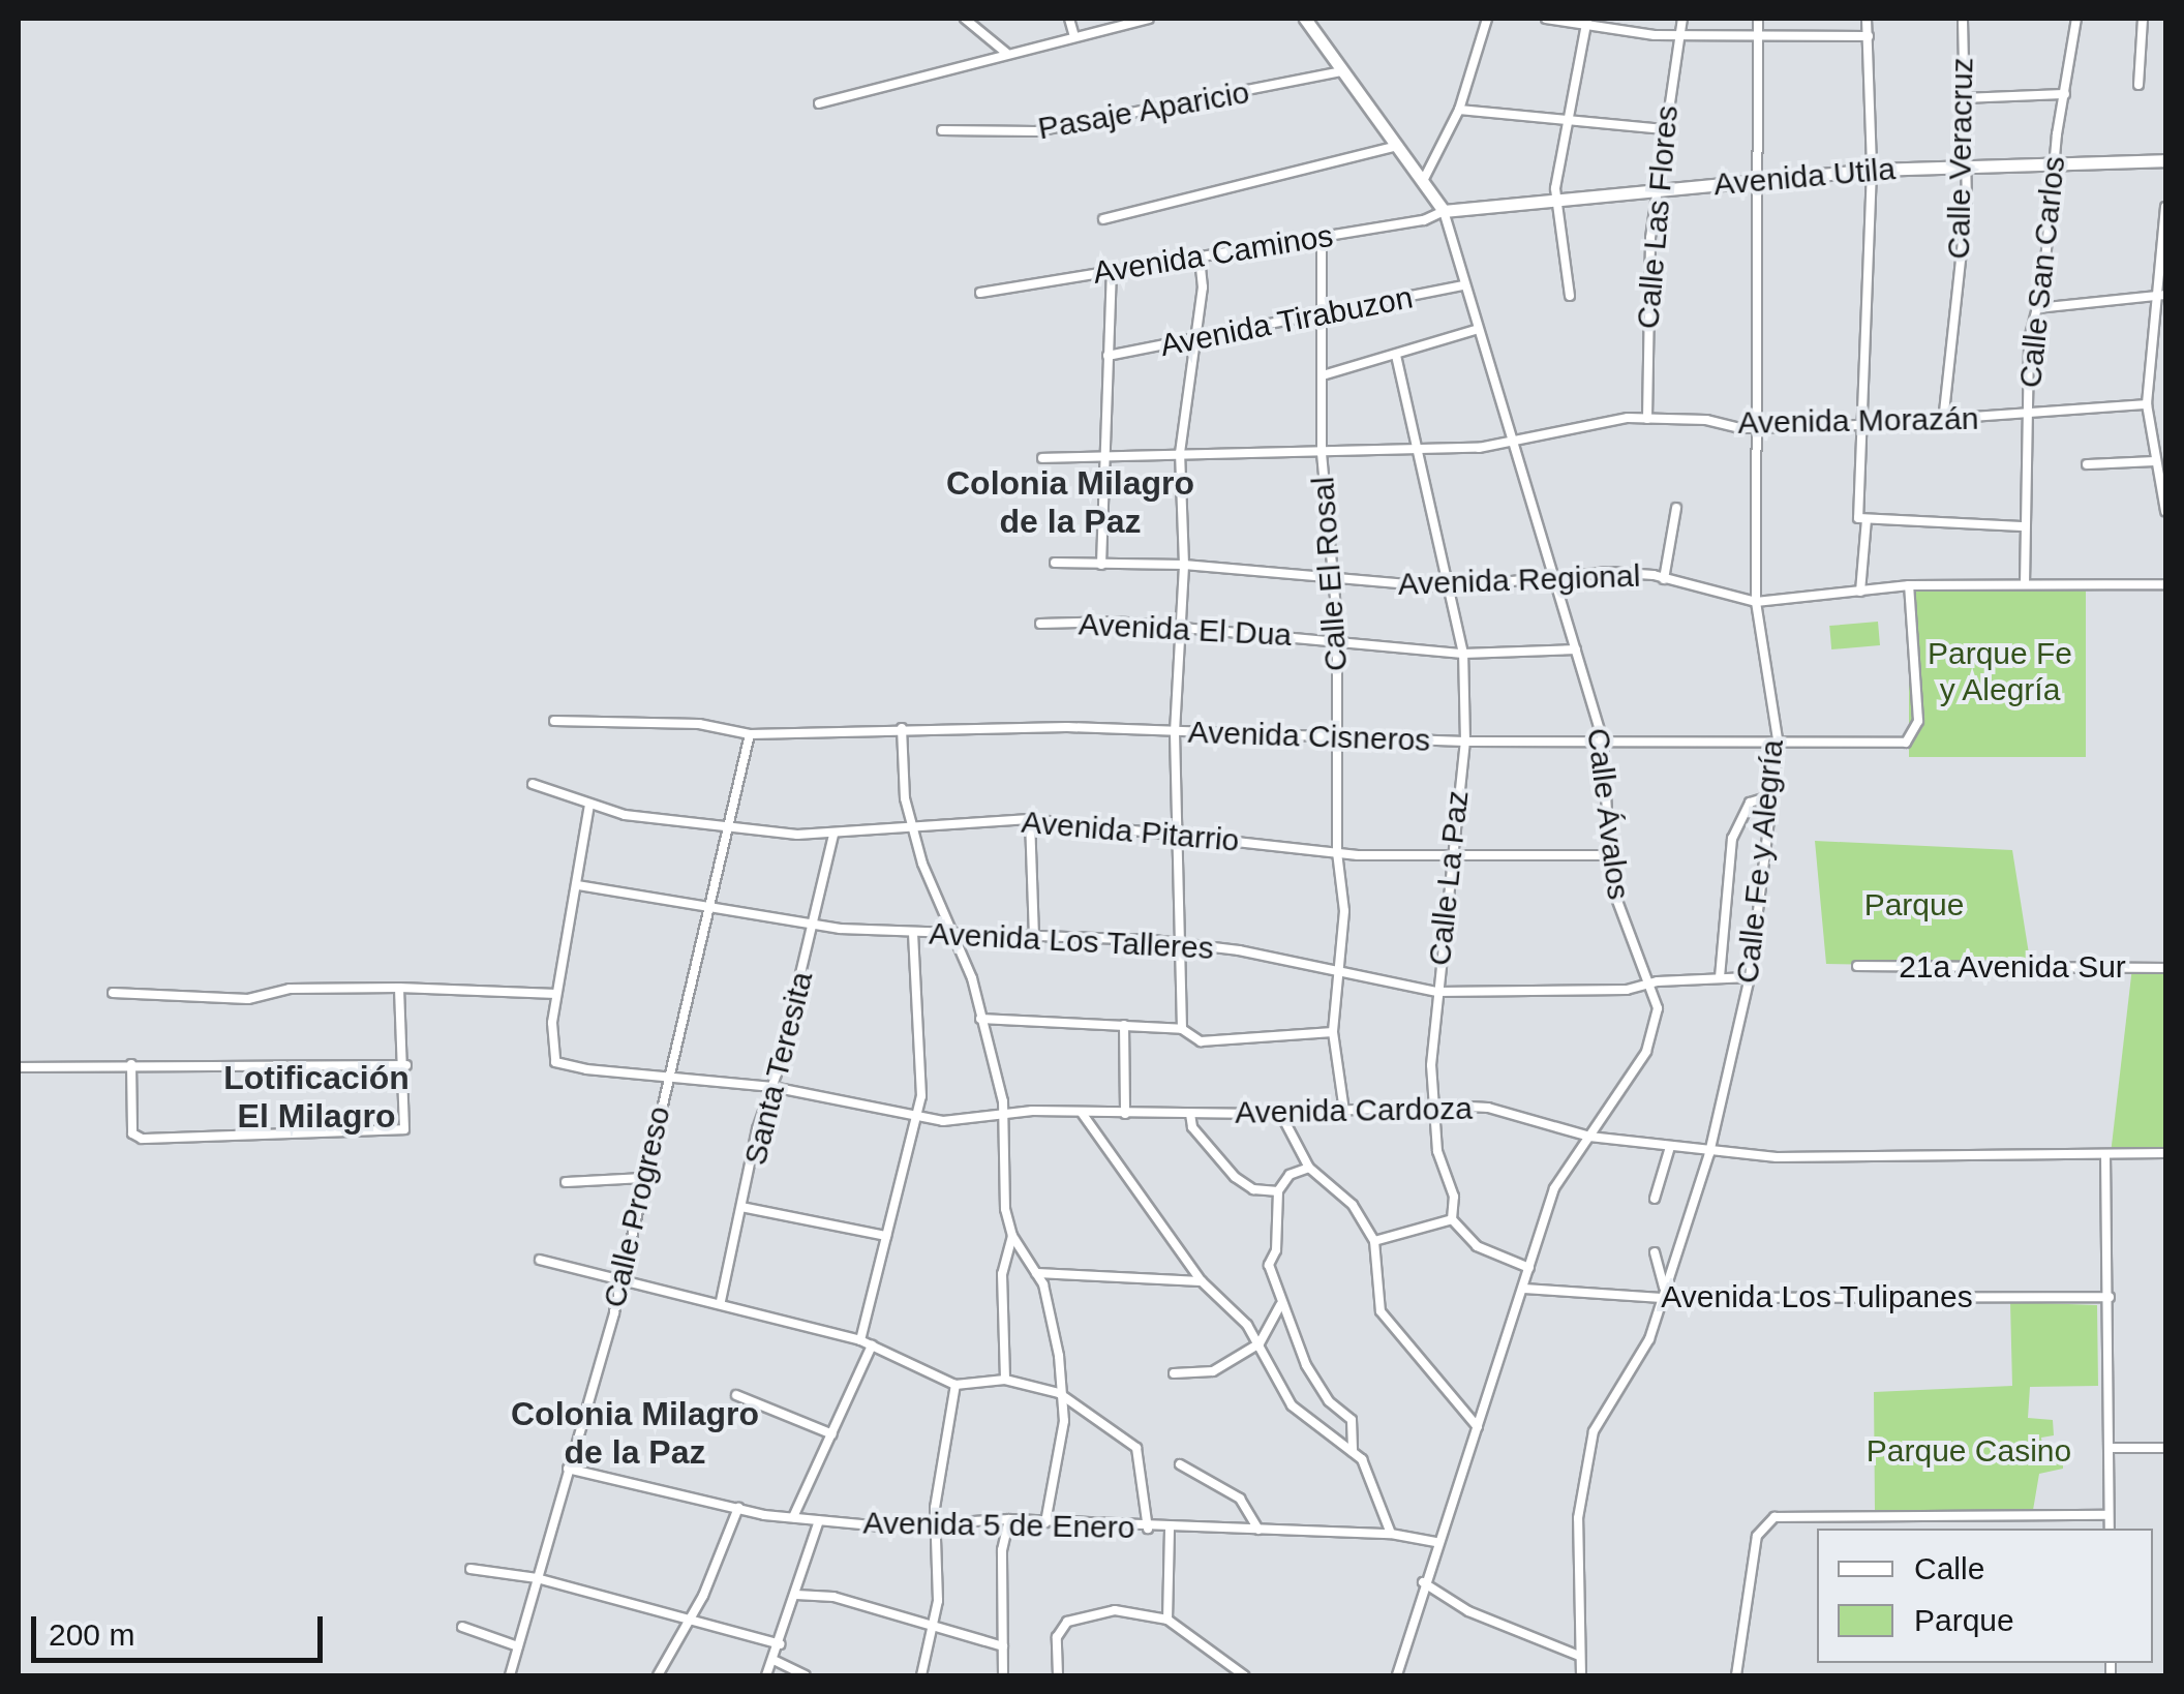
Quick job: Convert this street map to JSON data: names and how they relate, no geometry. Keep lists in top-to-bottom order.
{
  "streets": {
    "street": [
      "Pasaje Aparicio",
      "Calle Veracruz",
      "Avenida Utila",
      "Calle Las Flores",
      "Avenida Caminos",
      "Calle San Carlos",
      "Avenida Tirabuzon",
      "Avenida Morazán",
      "Calle El Rosal",
      "Avenida Regional",
      "Avenida El Dua",
      "Avenida Cisneros",
      "Calle Ávalos",
      "Avenida Pitarrio",
      "Calle Fe y Alegría",
      "Calle La Paz",
      "Avenida Los Talleres",
      "21a Avenida Sur",
      "Santa Teresita",
      "Avenida Cardoza",
      "Calle Progreso",
      "Avenida Los Tulipanes",
      "Avenida 5 de Enero"
    ]
  },
  "crossings": [
    ["Pasaje Aparicio", "Calle Ávalos"],
    ["Calle Veracruz", "Avenida Utila"],
    ["Calle Veracruz", "Avenida Morazán"],
    ["Avenida Utila", "Calle Las Flores"],
    ["Avenida Utila", "Avenida Caminos"],
    ["Avenida Utila", "Calle San Carlos"],
    ["Avenida Utila", "Calle Ávalos"],
    ["Avenida Utila", "Calle Fe y Alegría"],
    ["Calle Las Flores", "Avenida Morazán"],
    ["Avenida Caminos", "Calle El Rosal"],
    ["Avenida Caminos", "Calle Ávalos"],
    ["Calle San Carlos", "Avenida Morazán"],
    ["Calle San Carlos", "Avenida Regional"],
    ["Avenida Tirabuzon", "Calle El Rosal"],
    ["Avenida Tirabuzon", "Calle Ávalos"],
    ["Avenida Morazán", "Calle El Rosal"],
    ["Avenida Morazán", "Calle Ávalos"],
    ["Avenida Morazán", "Calle Fe y Alegría"],
    ["Avenida Morazán", "Calle La Paz"],
    ["Calle El Rosal", "Avenida Regional"],
    ["Calle El Rosal", "Avenida El Dua"],
    ["Calle El Rosal", "Avenida Cisneros"],
    ["Calle El Rosal", "Avenida Pitarrio"],
    ["Calle El Rosal", "Avenida Los Talleres"],
    ["Calle El Rosal", "Avenida Cardoza"],
    ["Avenida Regional", "Avenida Cisneros"],
    ["Avenida Regional", "Calle Ávalos"],
    ["Avenida Regional", "Calle Fe y Alegría"],
    ["Avenida Regional", "Calle La Paz"],
    ["Avenida El Dua", "Calle Ávalos"],
    ["Avenida El Dua", "Calle La Paz"],
    ["Avenida Cisneros", "Calle Ávalos"],
    ["Avenida Cisneros", "Calle Fe y Alegría"],
    ["Avenida Cisneros", "Calle La Paz"],
    ["Avenida Cisneros", "Calle Progreso"],
    ["Calle Ávalos", "Avenida Pitarrio"],
    ["Calle Ávalos", "Avenida Los Talleres"],
    ["Calle Ávalos", "Avenida Cardoza"],
    ["Calle Ávalos", "Avenida Los Tulipanes"],
    ["Calle Ávalos", "Avenida 5 de Enero"],
    ["Avenida Pitarrio", "Calle La Paz"],
    ["Avenida Pitarrio", "Santa Teresita"],
    ["Avenida Pitarrio", "Calle Progreso"],
    ["Calle Fe y Alegría", "Avenida Los Talleres"],
    ["Calle Fe y Alegría", "Avenida Cardoza"],
    ["Calle Fe y Alegría", "Avenida Los Tulipanes"],
    ["Calle La Paz", "Avenida Los Talleres"],
    ["Calle La Paz", "Avenida Cardoza"],
    ["Avenida Los Talleres", "Santa Teresita"],
    ["Avenida Los Talleres", "Calle Progreso"],
    ["Santa Teresita", "Avenida Cardoza"],
    ["Avenida Cardoza", "Calle Progreso"],
    ["Calle Progreso", "Avenida 5 de Enero"]
  ],
  "districts": ["Colonia Milagro de la Paz", "Lotificación El Milagro", "Colonia Milagro de la Paz"],
  "parks": ["Parque Fe y Alegría", "Parque", "Parque Casino"],
  "legend": ["Calle", "Parque"],
  "scale_bar": "200 m"
}
